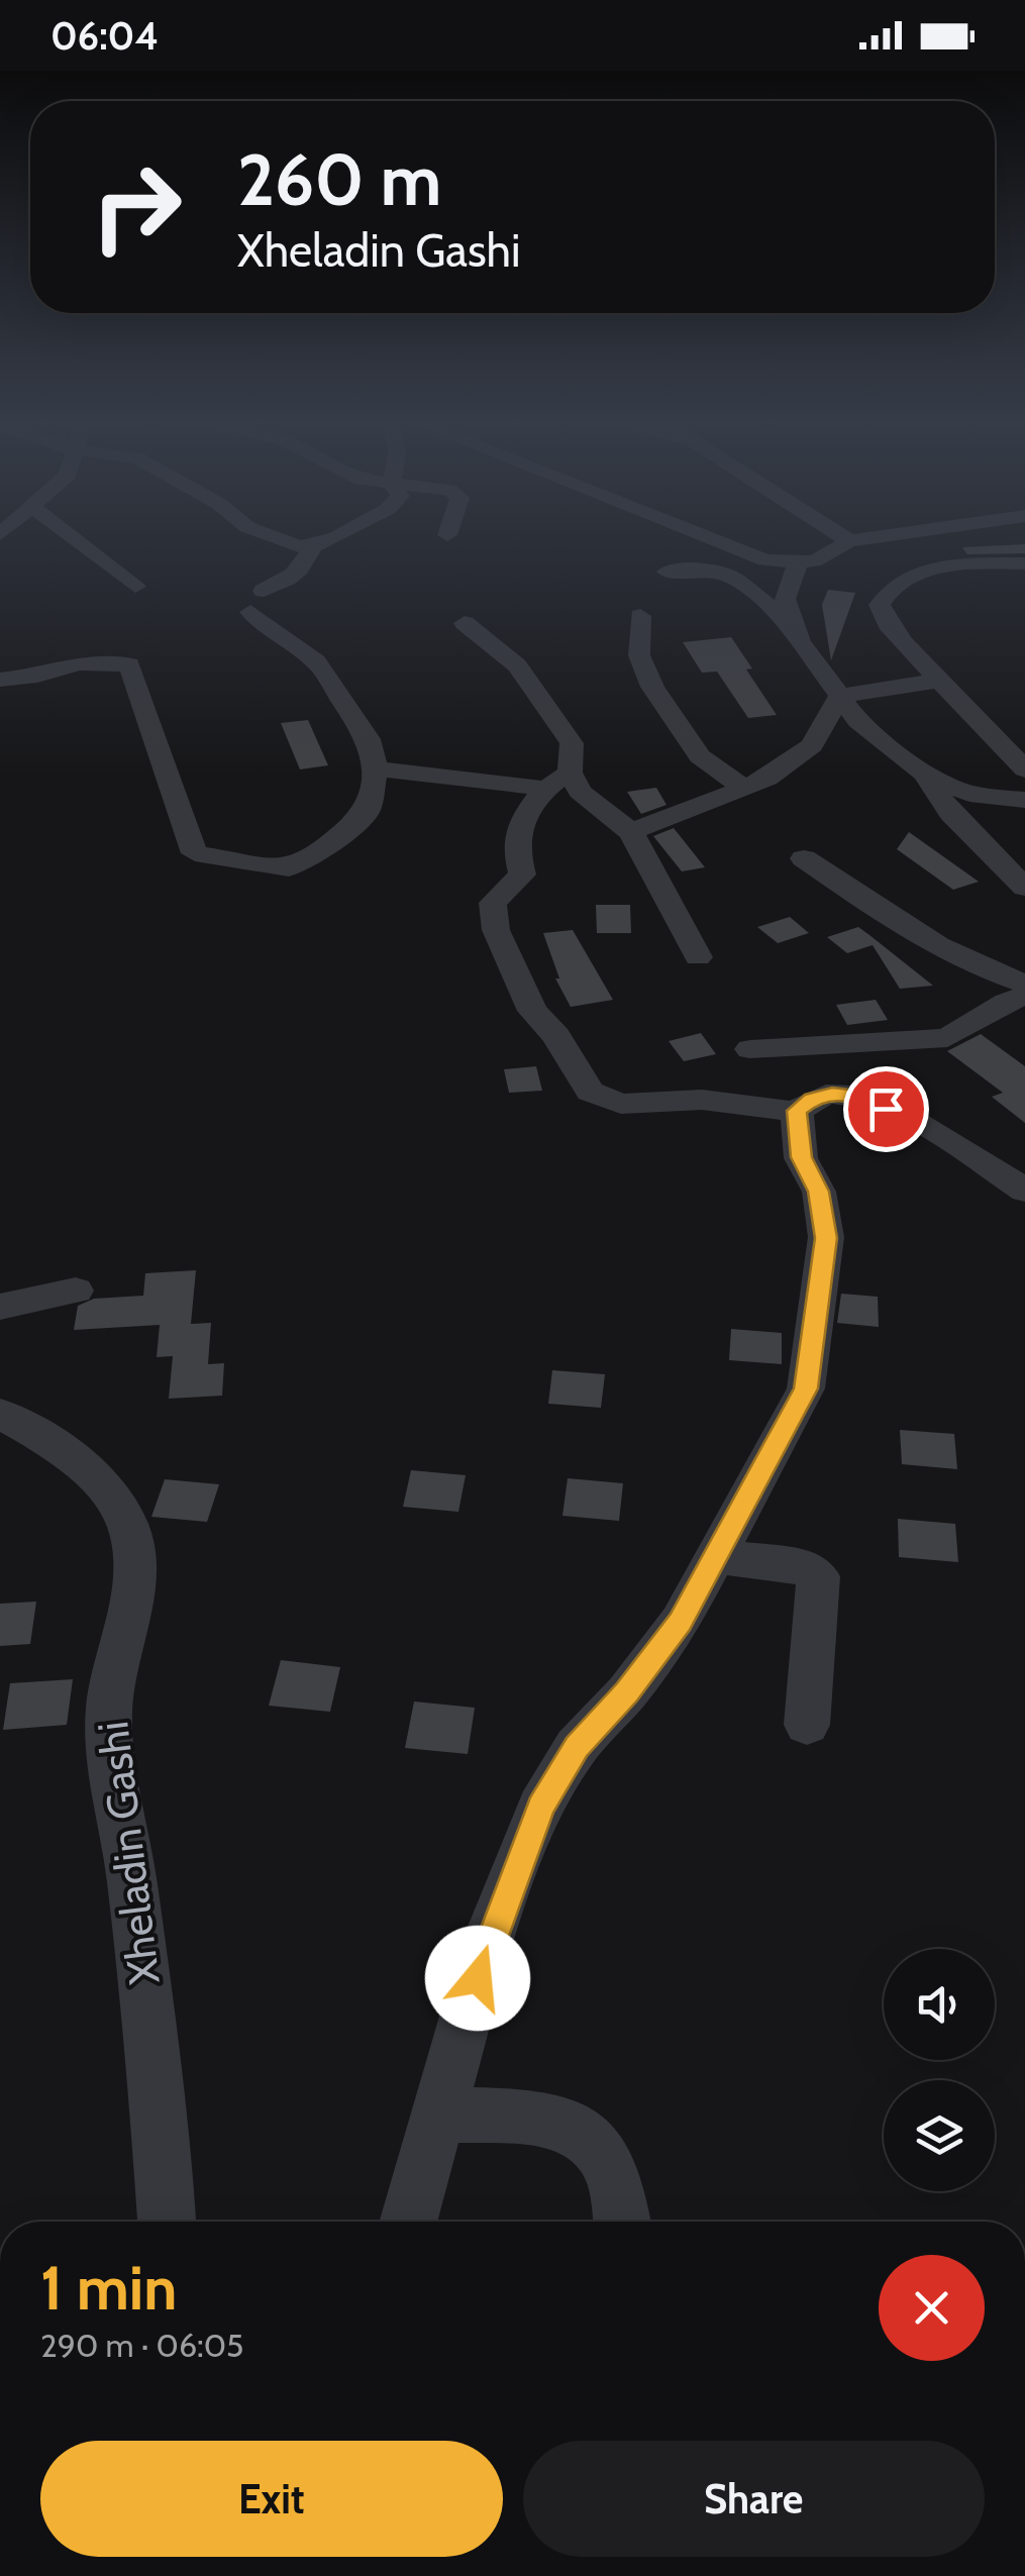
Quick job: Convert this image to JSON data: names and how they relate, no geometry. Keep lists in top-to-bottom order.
{
  "streets": {
    "street": ["Xheladin Gashi"]
  },
  "page": {
    "status": "06:04",
    "turn": ["260 m", "Xheladin Gashi"],
    "heading": ["1 min", "290 m · 06:05"],
    "buttons": ["Exit", "Share"]
  }
}
